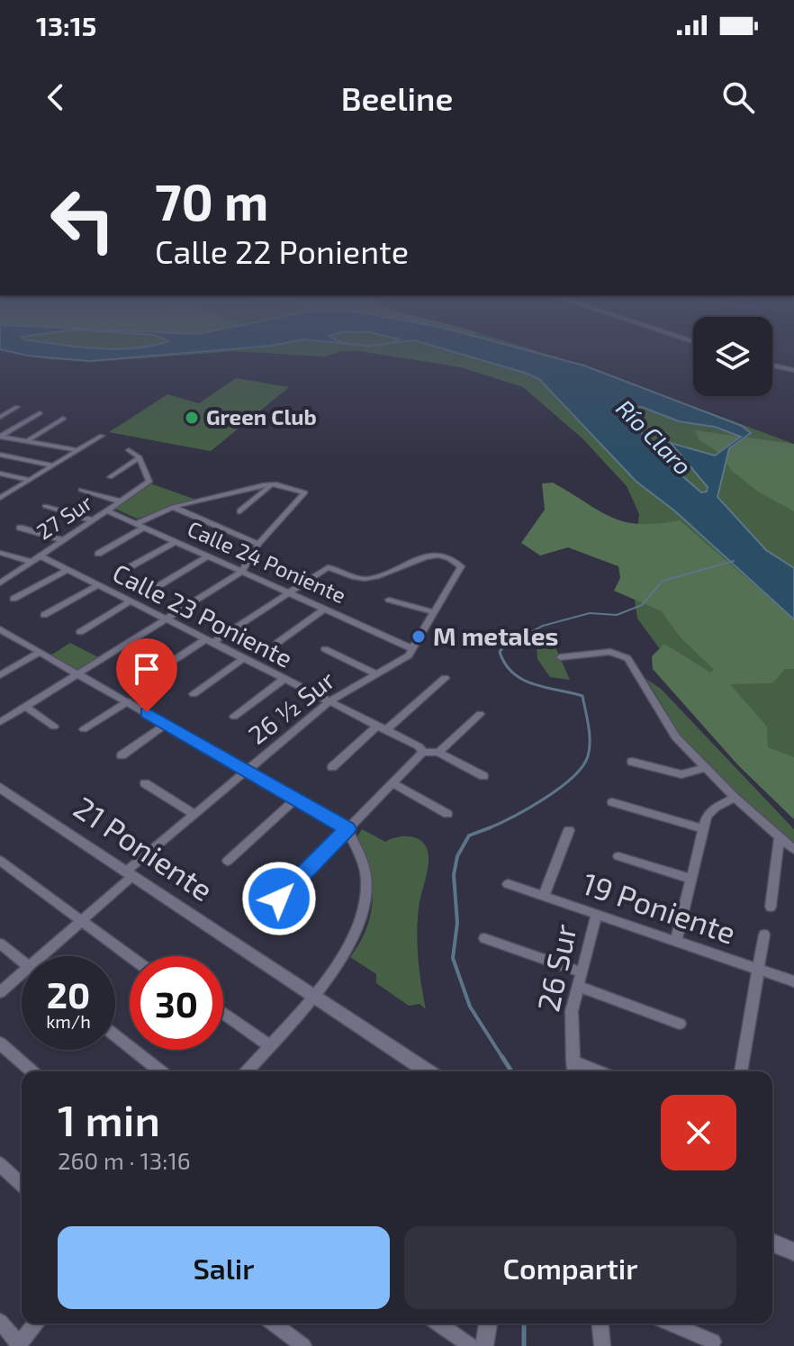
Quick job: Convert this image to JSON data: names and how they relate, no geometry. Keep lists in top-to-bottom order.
{
  "streets": {
    "street": [
      "27 Sur",
      "Calle 24 Poniente",
      "Calle 23 Poniente",
      "26 ½ Sur",
      "21 Poniente",
      "19 Poniente",
      "26 Sur"
    ]
  },
  "crossings": [
    ["27 Sur", "Calle 24 Poniente"],
    ["27 Sur", "Calle 23 Poniente"],
    ["Calle 24 Poniente", "26 ½ Sur"],
    ["Calle 23 Poniente", "26 ½ Sur"],
    ["26 ½ Sur", "21 Poniente"],
    ["19 Poniente", "26 Sur"]
  ],
  "water": ["Río Claro"],
  "places": ["Green Club", "M metales"],
  "page": {
    "status": "13:15",
    "header": "Beeline",
    "turn": ["70 m", "Calle 22 Poniente"],
    "speed": "20 km/h",
    "limit": "30",
    "heading": ["1 min", "260 m · 13:16"],
    "buttons": ["Salir", "Compartir"]
  }
}
